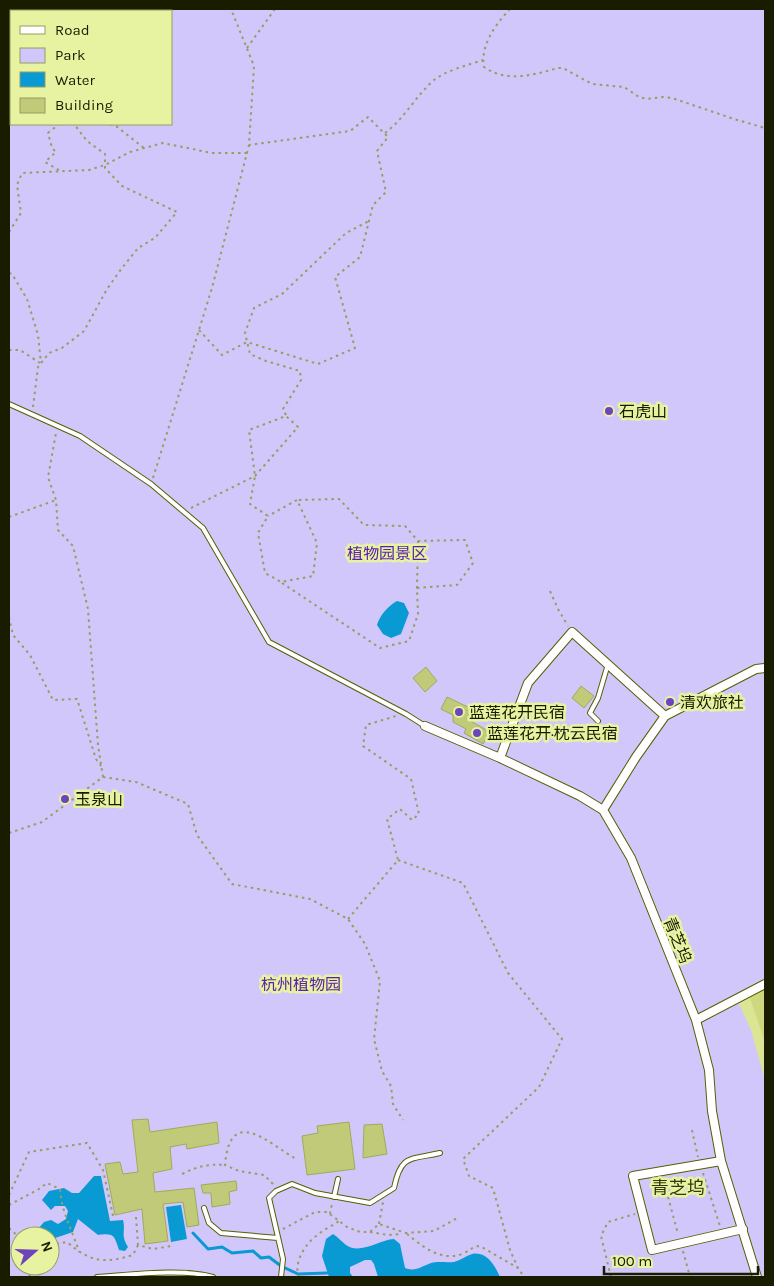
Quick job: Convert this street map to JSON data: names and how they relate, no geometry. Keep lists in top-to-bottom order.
{
  "streets": {
    "street": ["青芝坞"]
  },
  "districts": ["青芝坞"],
  "parks": ["植物园景区", "杭州植物园"],
  "places": [
    "石虎山",
    "清欢旅社",
    "蓝莲花开民宿",
    "蓝莲花开·枕云民宿",
    "玉泉山"
  ],
  "legend": [
    "Road",
    "Park",
    "Water",
    "Building"
  ],
  "scale_bar": "100 m",
  "north": "right"
}
